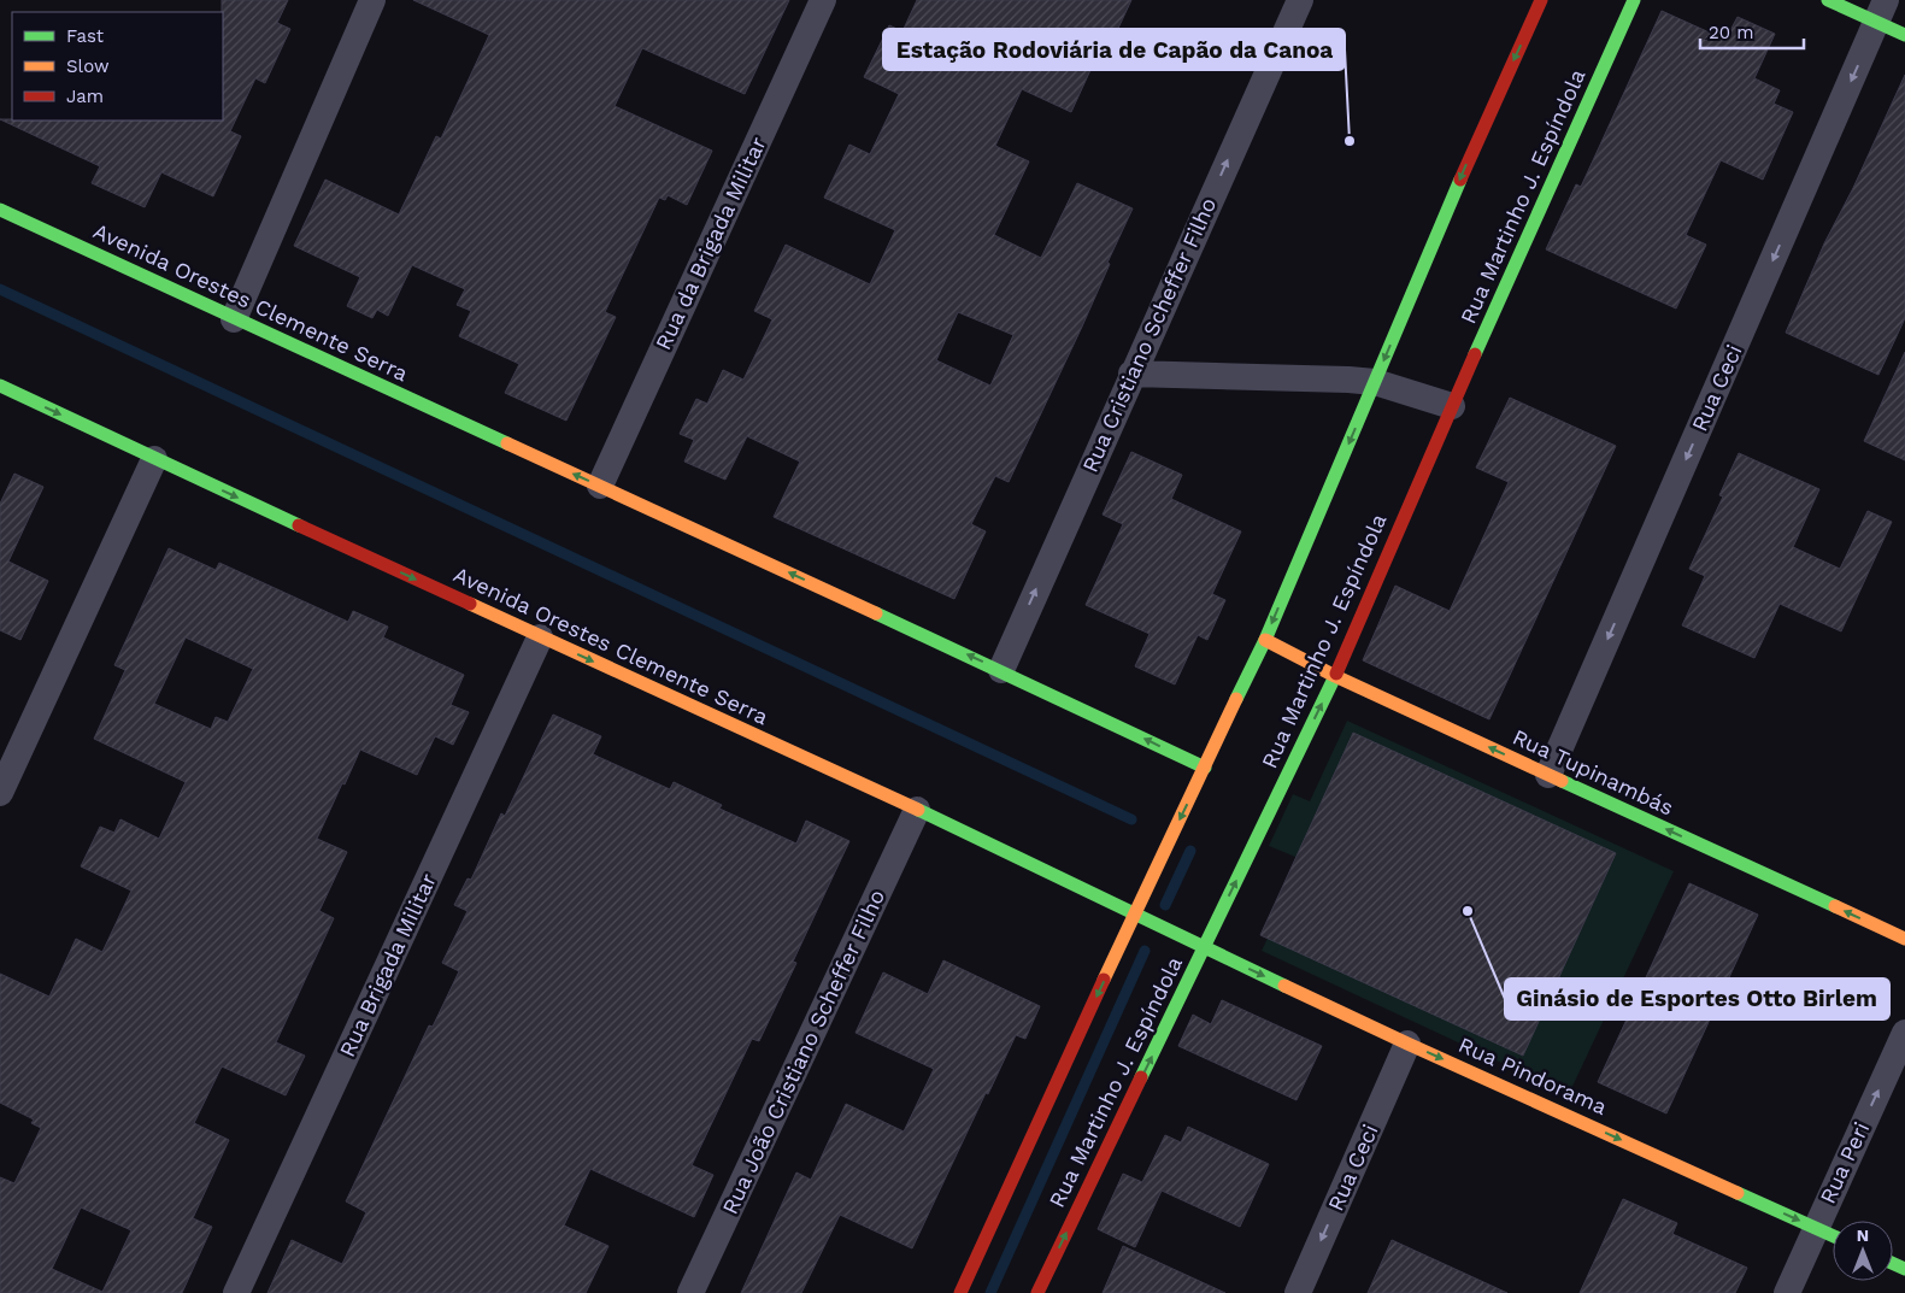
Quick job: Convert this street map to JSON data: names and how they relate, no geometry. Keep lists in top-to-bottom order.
{
  "streets": {
    "main road": [
      "Rua Martinho J. Espíndola",
      "Avenida Orestes Clemente Serra",
      "Rua Tupinambás",
      "Rua Pindorama"
    ],
    "street": [
      "Rua da Brigada Militar",
      "Rua Cristiano Scheffer Filho",
      "Rua Ceci",
      "Rua Brigada Militar",
      "Rua João Cristiano Scheffer Filho",
      "Rua Peri"
    ]
  },
  "crossings": [
    ["Rua Martinho J. Espíndola", "Avenida Orestes Clemente Serra"],
    ["Rua Martinho J. Espíndola", "Rua Tupinambás"],
    ["Rua Martinho J. Espíndola", "Rua Pindorama"],
    ["Rua da Brigada Militar", "Avenida Orestes Clemente Serra"],
    ["Avenida Orestes Clemente Serra", "Rua Cristiano Scheffer Filho"],
    ["Avenida Orestes Clemente Serra", "Rua Brigada Militar"],
    ["Avenida Orestes Clemente Serra", "Rua João Cristiano Scheffer Filho"],
    ["Avenida Orestes Clemente Serra", "Rua Pindorama"],
    ["Rua Ceci", "Rua Tupinambás"],
    ["Rua Ceci", "Rua Pindorama"],
    ["Rua Pindorama", "Rua Peri"]
  ],
  "one_way": [
    "Rua Cristiano Scheffer Filho",
    "Rua Ceci",
    "Rua Tupinambás",
    "Rua Pindorama",
    "Rua Peri"
  ],
  "places": ["Estação Rodoviária de Capão da Canoa", "Ginásio de Esportes Otto Birlem"],
  "legend": ["Fast", "Slow", "Jam"],
  "scale_bar": "20 m",
  "north": "top"
}
